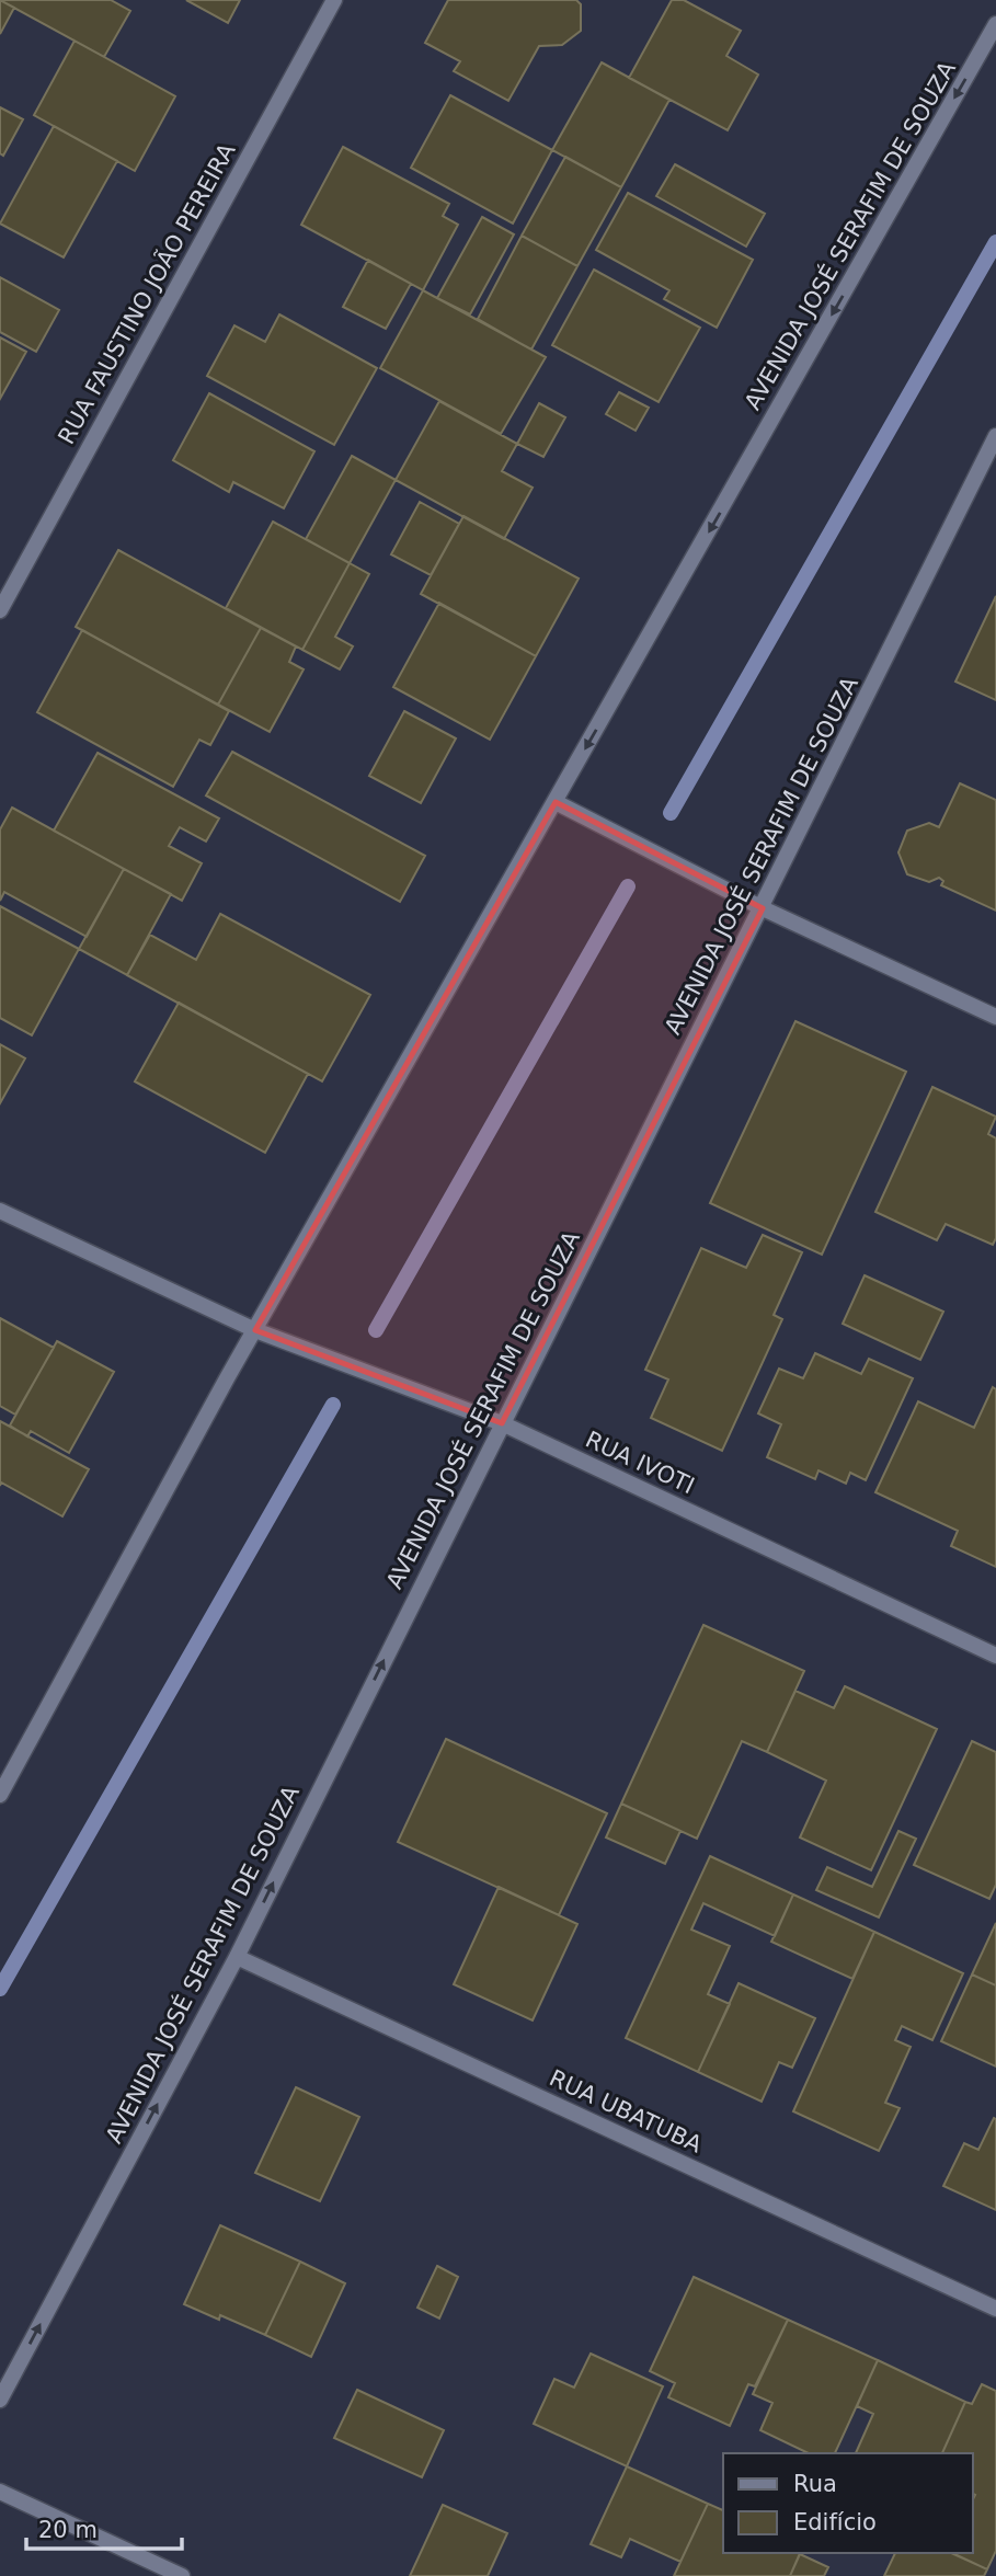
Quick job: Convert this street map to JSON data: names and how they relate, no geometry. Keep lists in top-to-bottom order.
{
  "streets": {
    "street": [
      "AVENIDA JOSÉ SERAFIM DE SOUZA",
      "RUA FAUSTINO JOÃO PEREIRA",
      "RUA IVOTI",
      "RUA UBATUBA"
    ]
  },
  "crossings": [
    ["AVENIDA JOSÉ SERAFIM DE SOUZA", "RUA IVOTI"],
    ["AVENIDA JOSÉ SERAFIM DE SOUZA", "RUA UBATUBA"]
  ],
  "legend": ["Rua", "Edifício"],
  "scale_bar": "20 m"
}
